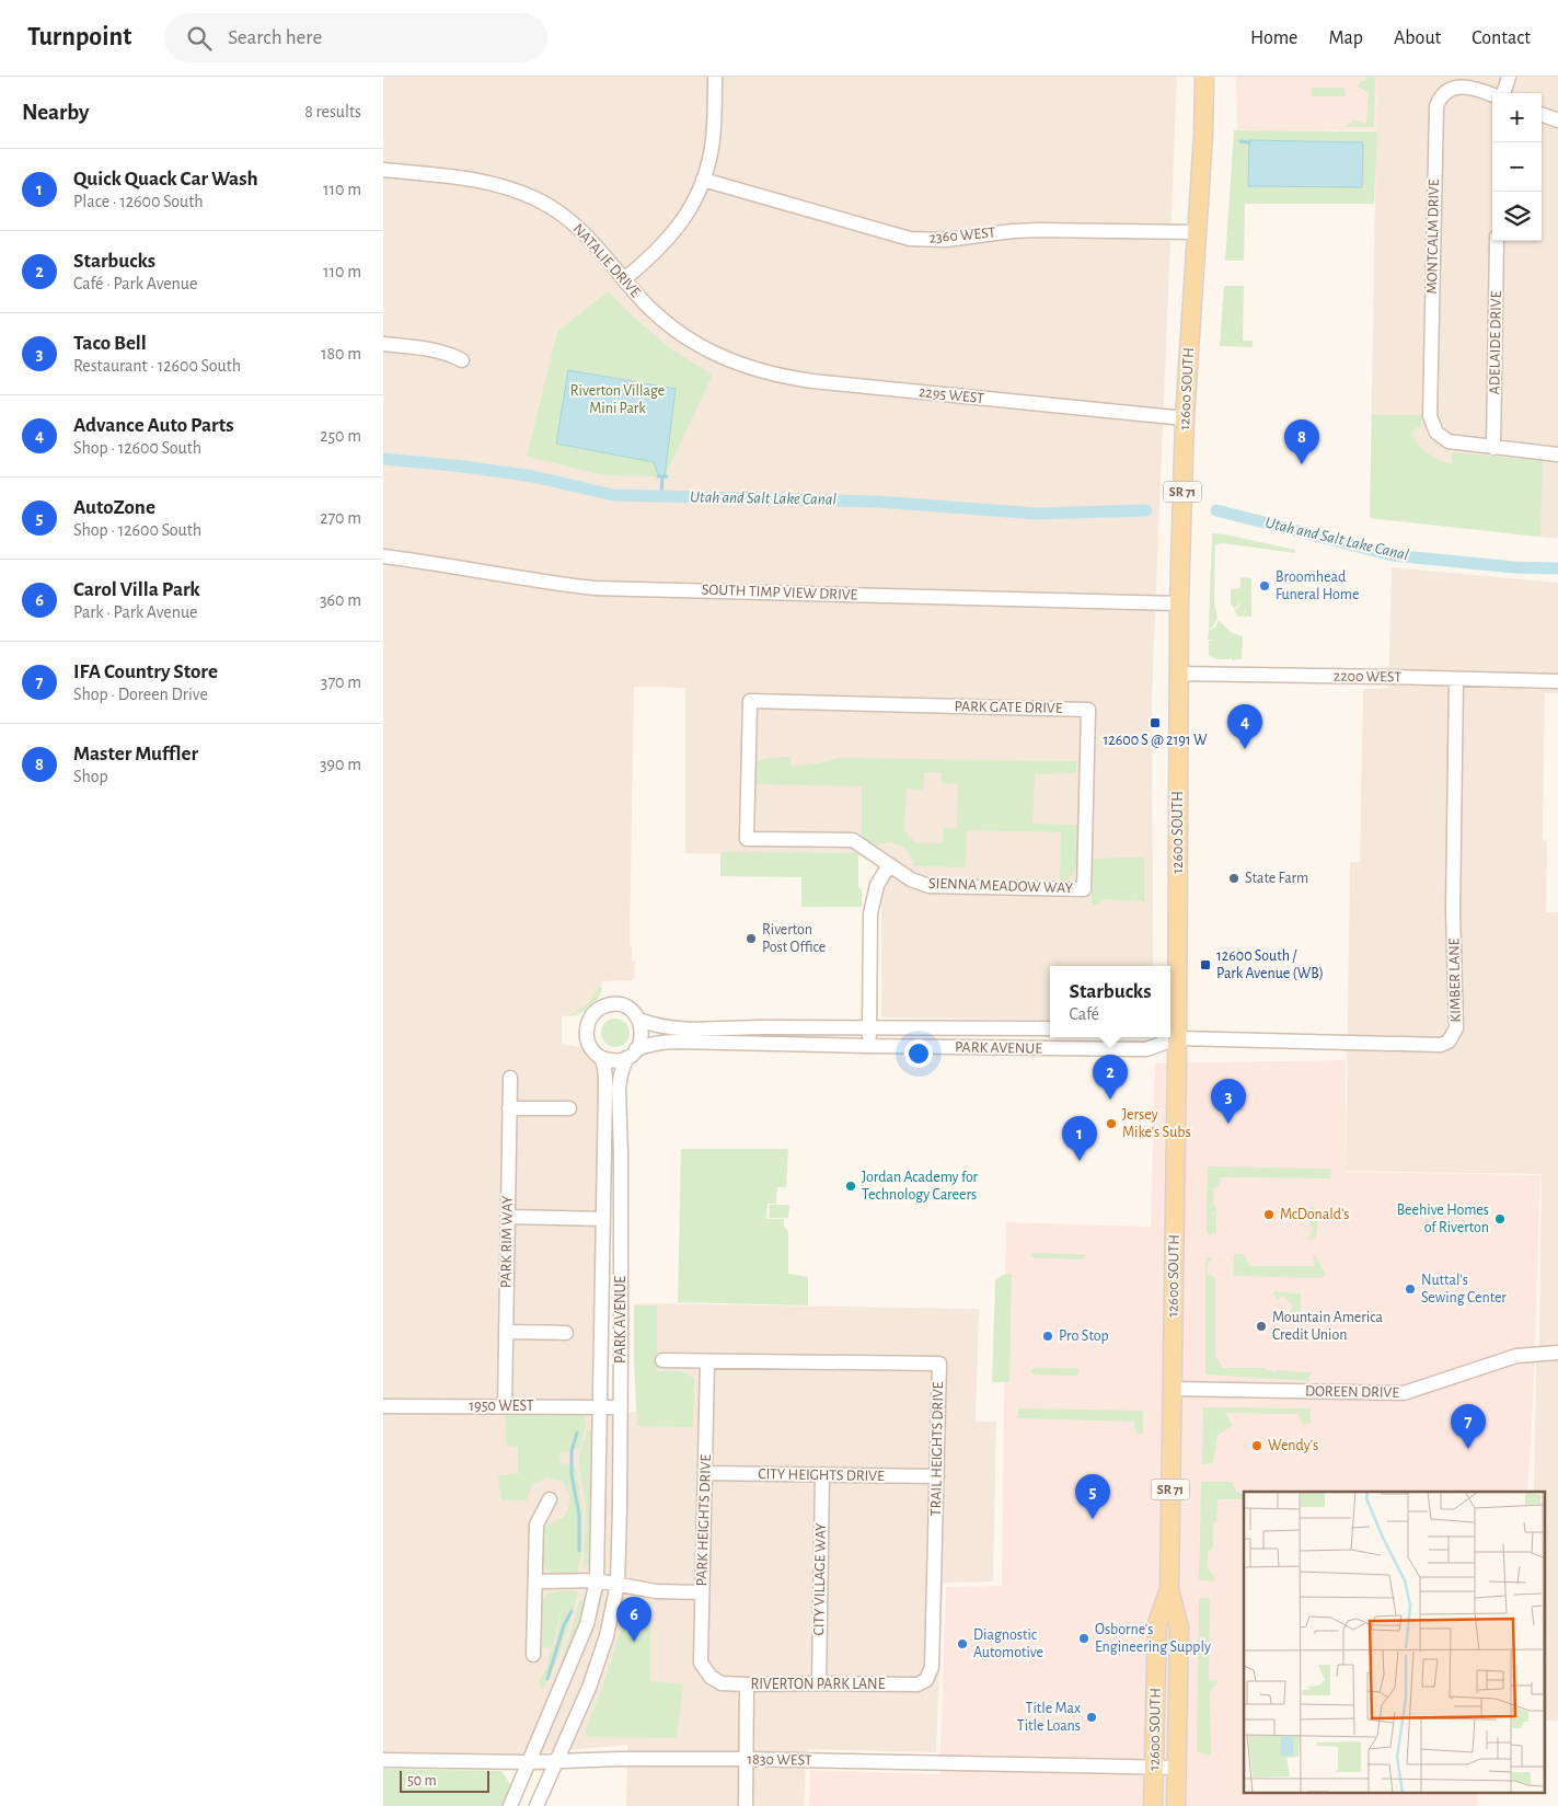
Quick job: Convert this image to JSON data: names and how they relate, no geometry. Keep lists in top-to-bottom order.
{
  "streets": {
    "main road": ["12600 SOUTH", "SR 71"],
    "street": [
      "2360 WEST",
      "MONTCALM DRIVE",
      "NATALIE DRIVE",
      "ADELAIDE DRIVE",
      "2295 WEST",
      "SOUTH TIMP VIEW DRIVE",
      "2200 WEST",
      "PARK GATE DRIVE",
      "SIENNA MEADOW WAY",
      "KIMBER LANE",
      "PARK AVENUE",
      "PARK RIM WAY",
      "DOREEN DRIVE",
      "1950 WEST",
      "TRAIL HEIGHTS DRIVE",
      "CITY HEIGHTS DRIVE",
      "PARK HEIGHTS DRIVE",
      "CITY VILLAGE WAY",
      "RIVERTON PARK LANE",
      "1830 WEST"
    ]
  },
  "crossings": [
    ["2360 WEST", "12600 SOUTH"],
    ["MONTCALM DRIVE", "ADELAIDE DRIVE"],
    ["NATALIE DRIVE", "2295 WEST"],
    ["12600 SOUTH", "2295 WEST"],
    ["12600 SOUTH", "SOUTH TIMP VIEW DRIVE"],
    ["12600 SOUTH", "2200 WEST"],
    ["12600 SOUTH", "DOREEN DRIVE"],
    ["12600 SOUTH", "1830 WEST"],
    ["2200 WEST", "KIMBER LANE"],
    ["PARK GATE DRIVE", "SIENNA MEADOW WAY"],
    ["PARK AVENUE", "1950 WEST"],
    ["PARK AVENUE", "1830 WEST"],
    ["PARK RIM WAY", "1950 WEST"],
    ["TRAIL HEIGHTS DRIVE", "CITY HEIGHTS DRIVE"],
    ["TRAIL HEIGHTS DRIVE", "PARK HEIGHTS DRIVE"],
    ["TRAIL HEIGHTS DRIVE", "RIVERTON PARK LANE"],
    ["CITY HEIGHTS DRIVE", "PARK HEIGHTS DRIVE"],
    ["CITY HEIGHTS DRIVE", "CITY VILLAGE WAY"],
    ["PARK HEIGHTS DRIVE", "RIVERTON PARK LANE"],
    ["CITY VILLAGE WAY", "RIVERTON PARK LANE"]
  ],
  "water": ["Utah and Salt Lake Canal"],
  "parks": ["Riverton Village Mini Park"],
  "places": {
    "other": [
      "Broomhead Funeral Home",
      "State Farm",
      "Riverton Post Office",
      "Jersey Mike's Subs",
      "Jordan Academy for Technology Careers",
      "McDonald's",
      "Beehive Homes of Riverton",
      "Nuttal's Sewing Center",
      "Mountain America Credit Union",
      "Pro Stop",
      "Wendy's",
      "Osborne's Engineering Supply",
      "Diagnostic Automotive",
      "Title Max Title Loans"
    ],
    "transit": ["12600 S @ 2191 W", "12600 South / Park Avenue (WB)"]
  },
  "scale_bar": "50 m",
  "page": {
    "header": "Turnpoint",
    "search": "Search here",
    "nav": [
      "Home",
      "Map",
      "About",
      "Contact"
    ],
    "heading": ["Nearby", "8 results"],
    "map_buttons": ["+", "−"],
    "list": [
      {
        "mark": "1",
        "name": "Quick Quack Car Wash",
        "note": "Place · 12600 South",
        "value": "110 m"
      },
      {
        "mark": "2",
        "name": "Starbucks",
        "note": "Café · Park Avenue",
        "value": "110 m"
      },
      {
        "mark": "3",
        "name": "Taco Bell",
        "note": "Restaurant · 12600 South",
        "value": "180 m"
      },
      {
        "mark": "4",
        "name": "Advance Auto Parts",
        "note": "Shop · 12600 South",
        "value": "250 m"
      },
      {
        "mark": "5",
        "name": "AutoZone",
        "note": "Shop · 12600 South",
        "value": "270 m"
      },
      {
        "mark": "6",
        "name": "Carol Villa Park",
        "note": "Park · Park Avenue",
        "value": "360 m"
      },
      {
        "mark": "7",
        "name": "IFA Country Store",
        "note": "Shop · Doreen Drive",
        "value": "370 m"
      },
      {
        "mark": "8",
        "name": "Master Muffler",
        "note": "Shop",
        "value": "390 m"
      }
    ],
    "pins": [
      "8",
      "4",
      "2",
      "3",
      "1",
      "7",
      "5",
      "6"
    ],
    "popup": ["Starbucks", "Café"],
    "scale": "50 m"
  }
}
